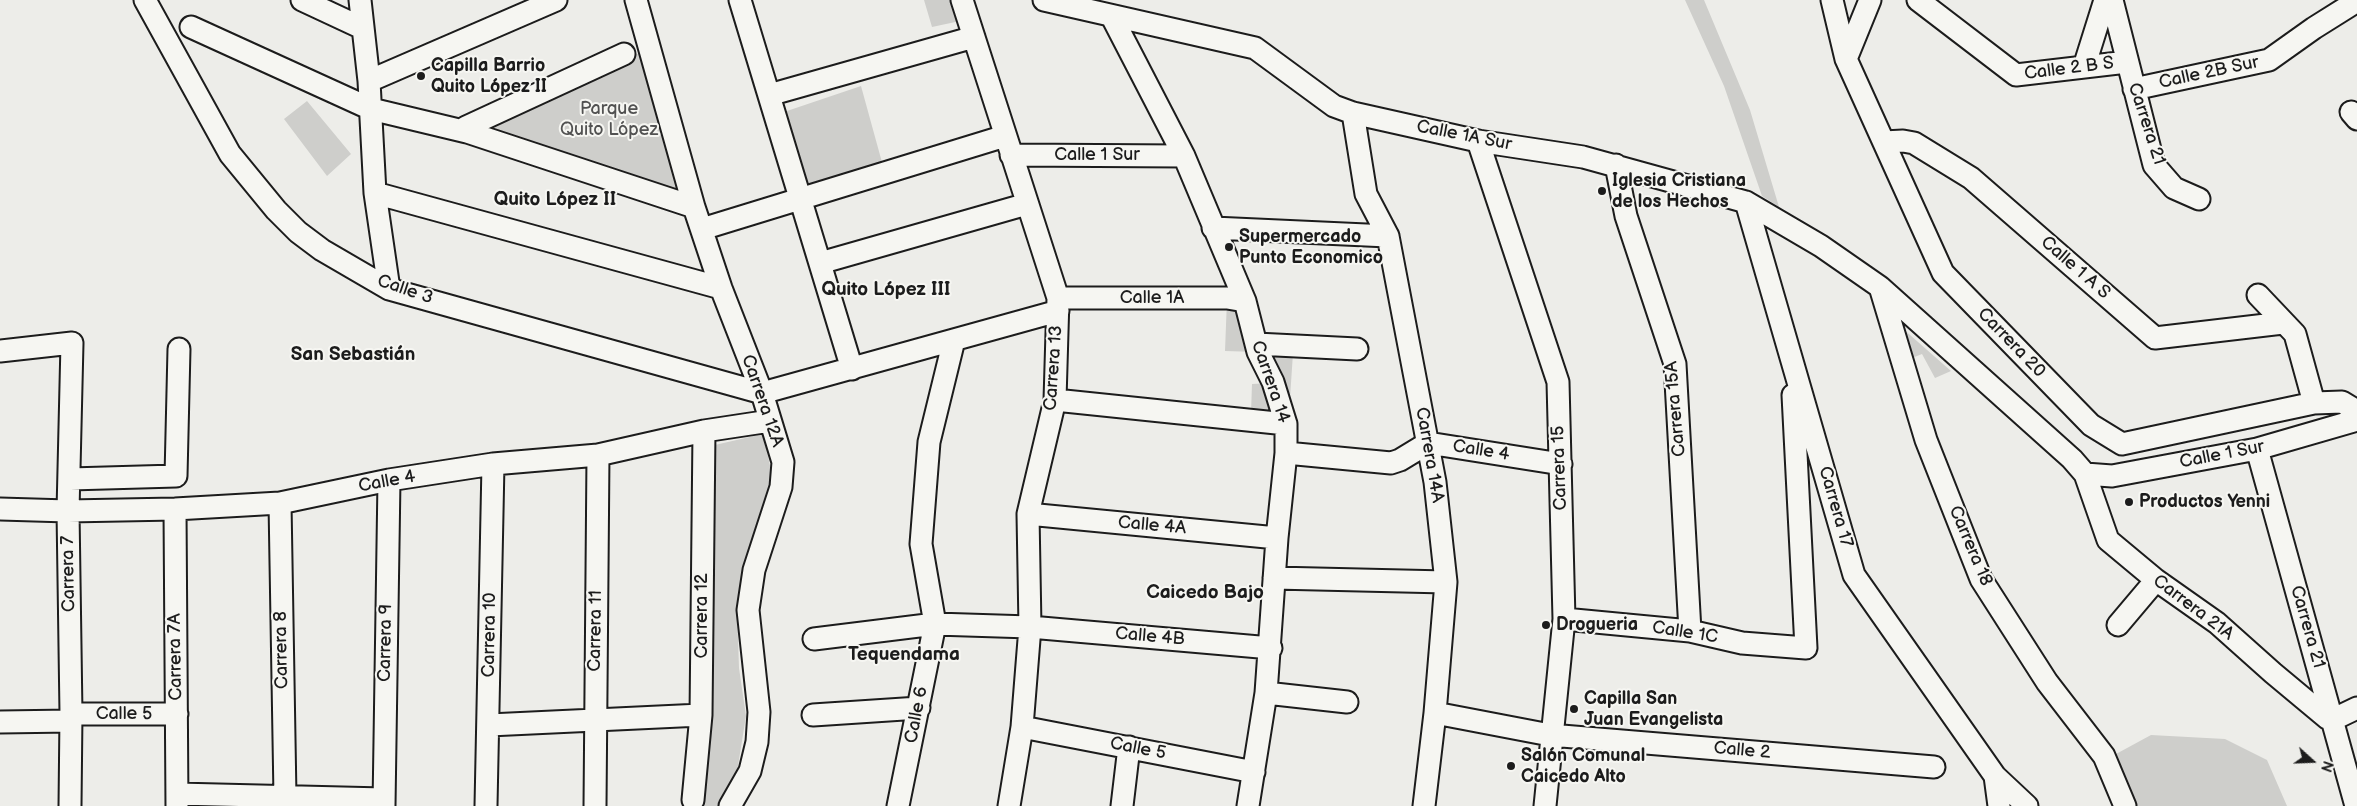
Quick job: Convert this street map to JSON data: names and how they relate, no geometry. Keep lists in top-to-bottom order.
{
  "streets": {
    "street": [
      "Calle 2 B S",
      "Calle 2B Sur",
      "Carrera 21",
      "Calle 1A Sur",
      "Calle 1 Sur",
      "Calle 1 A S",
      "Calle 3",
      "Calle 1A",
      "Carrera 20",
      "Carrera 13",
      "Carrera 14",
      "Carrera 12A",
      "Carrera 15A",
      "Calle 4",
      "Carrera 14A",
      "Carrera 15",
      "Carrera 17",
      "Calle 4A",
      "Carrera 18",
      "Carrera 7",
      "Carrera 21A",
      "Carrera 12",
      "Carrera 11",
      "Calle 1C",
      "Carrera 10",
      "Calle 4B",
      "Carrera 9",
      "Carrera 8",
      "Carrera 7A",
      "Calle 5",
      "Calle 6",
      "Calle 2"
    ]
  },
  "crossings": [
    ["Calle 2 B S", "Carrera 21"],
    ["Calle 2B Sur", "Carrera 21"],
    ["Carrera 21", "Calle 1 Sur"],
    ["Carrera 21", "Carrera 21A"],
    ["Calle 1A Sur", "Carrera 14"],
    ["Calle 1A Sur", "Carrera 15A"],
    ["Calle 1A Sur", "Carrera 14A"],
    ["Calle 1A Sur", "Carrera 15"],
    ["Calle 1A Sur", "Carrera 17"],
    ["Calle 1A Sur", "Carrera 18"],
    ["Calle 1 Sur", "Carrera 13"],
    ["Calle 1 Sur", "Carrera 14"],
    ["Calle 1 Sur", "Carrera 12A"],
    ["Calle 1 Sur", "Carrera 21A"],
    ["Calle 1 A S", "Carrera 20"],
    ["Calle 3", "Calle 1A"],
    ["Calle 3", "Carrera 12A"],
    ["Calle 1A", "Carrera 13"],
    ["Calle 1A", "Carrera 14"],
    ["Calle 1A", "Carrera 12A"],
    ["Carrera 13", "Calle 4A"],
    ["Carrera 13", "Calle 4B"],
    ["Carrera 13", "Calle 5"],
    ["Carrera 14", "Calle 4"],
    ["Carrera 14", "Calle 4A"],
    ["Carrera 14", "Calle 4B"],
    ["Carrera 14", "Calle 5"],
    ["Carrera 12A", "Calle 4"],
    ["Carrera 15A", "Calle 1C"],
    ["Calle 4", "Carrera 14A"],
    ["Calle 4", "Carrera 15"],
    ["Calle 4", "Carrera 7"],
    ["Calle 4", "Carrera 12"],
    ["Calle 4", "Carrera 11"],
    ["Calle 4", "Carrera 10"],
    ["Calle 4", "Carrera 9"],
    ["Calle 4", "Carrera 8"],
    ["Calle 4", "Carrera 7A"],
    ["Carrera 15", "Calle 1C"],
    ["Carrera 15", "Calle 2"],
    ["Carrera 17", "Calle 1C"],
    ["Carrera 7", "Calle 5"],
    ["Calle 4B", "Calle 6"],
    ["Carrera 7A", "Calle 5"]
  ],
  "districts": [
    "Quito López II",
    "Quito López III",
    "San Sebastián",
    "Caicedo Bajo",
    "Tequendama"
  ],
  "parks": ["Parque Quito López"],
  "places": [
    "Capilla Barrio Quito López II",
    "Iglesia Cristiana de los Hechos",
    "Supermercado Punto Economico",
    "Productos Yenni",
    "Drogueria",
    "Capilla San Juan Evangelista",
    "Salón Comunal Caicedo Alto"
  ],
  "north": "right"
}
